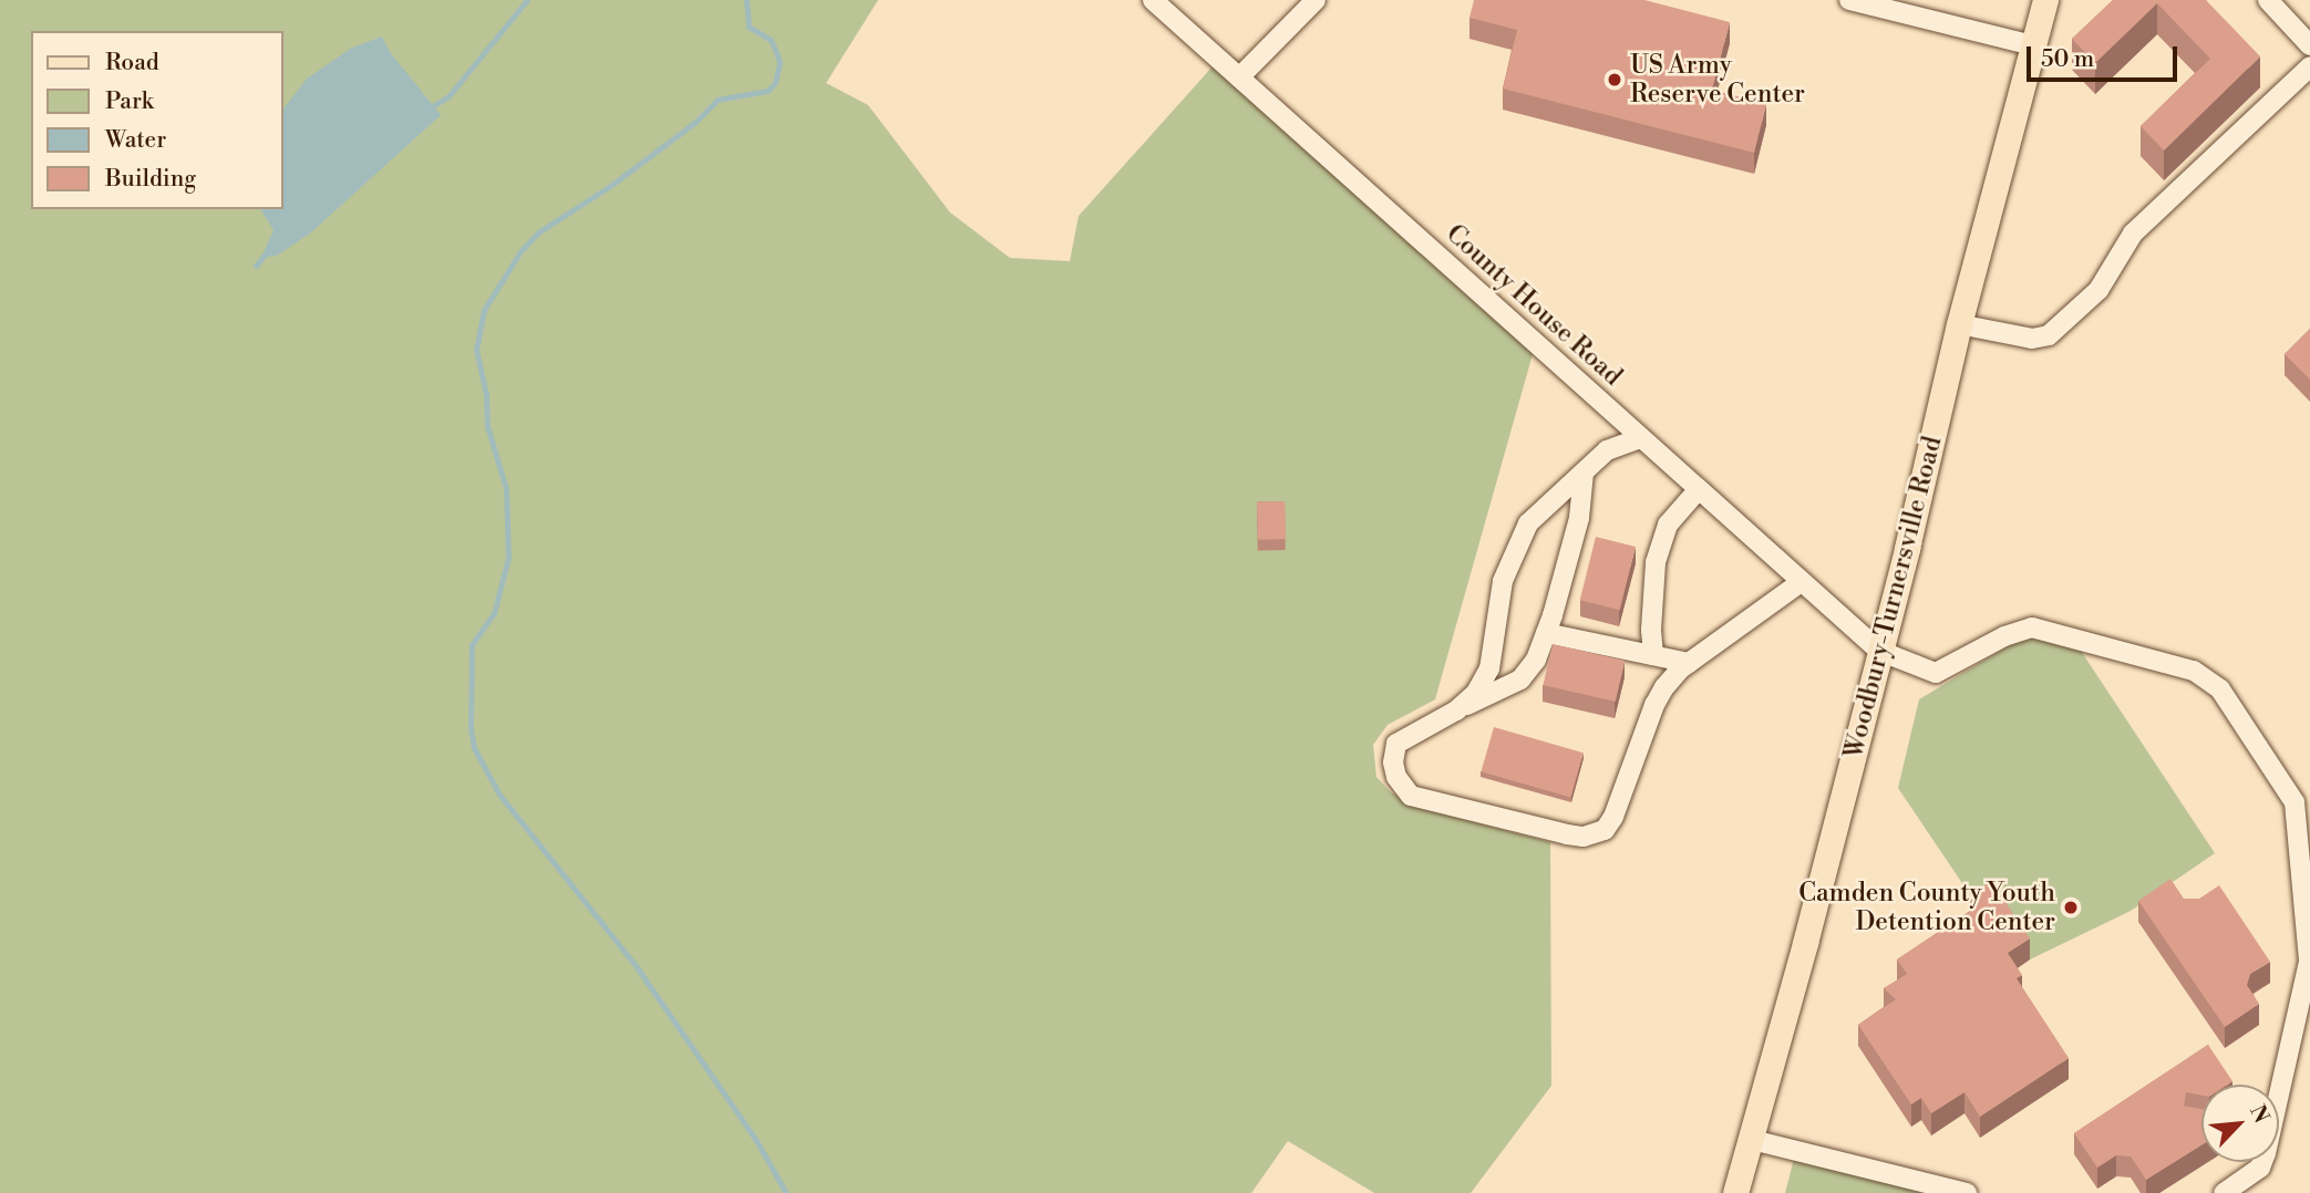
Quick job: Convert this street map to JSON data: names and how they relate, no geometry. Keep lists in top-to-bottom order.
{
  "streets": {
    "main road": ["Woodbury-Turnersville Road"],
    "street": ["County House Road"]
  },
  "crossings": [
    ["County House Road", "Woodbury-Turnersville Road"]
  ],
  "places": ["US Army Reserve Center", "Camden County Youth Detention Center"],
  "legend": [
    "Road",
    "Park",
    "Water",
    "Building"
  ],
  "scale_bar": "50 m",
  "north": "top right"
}
